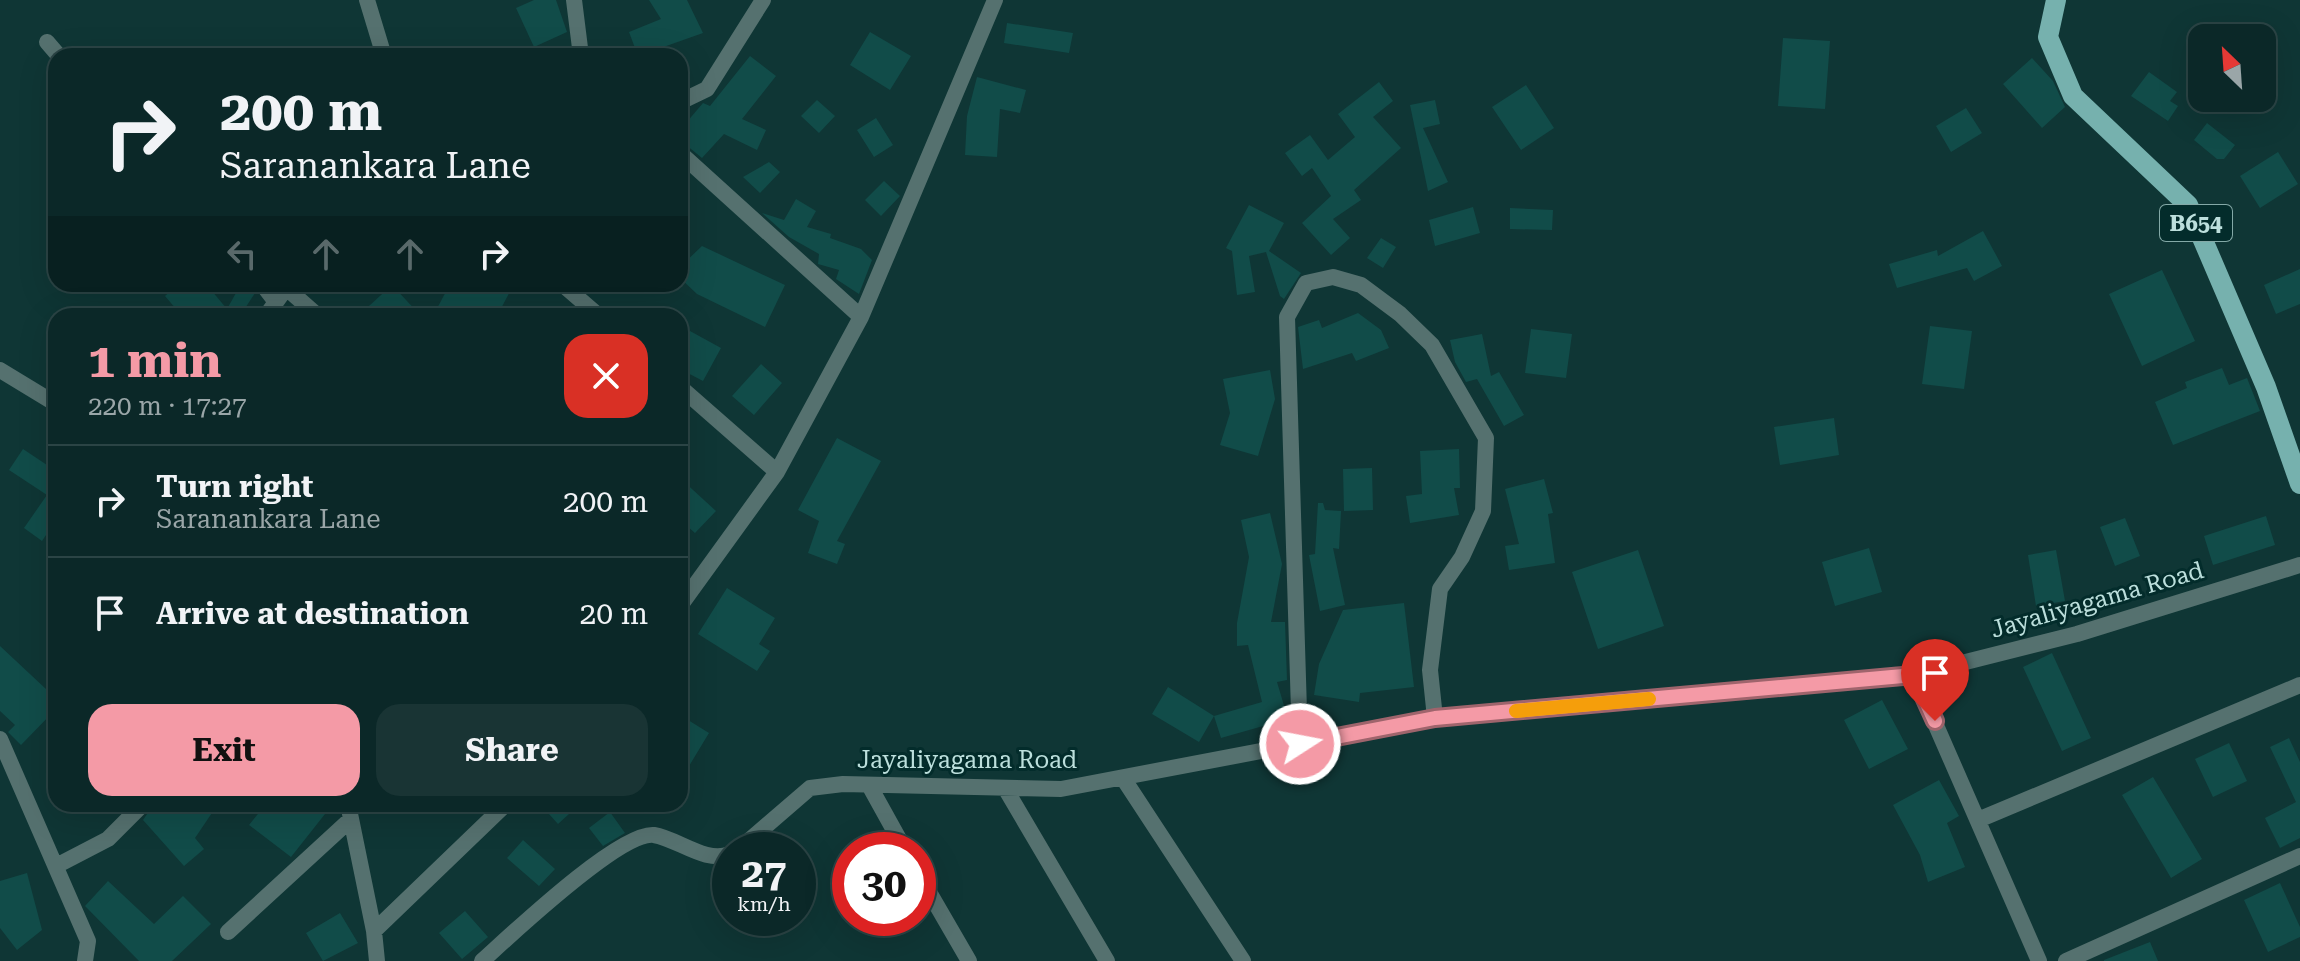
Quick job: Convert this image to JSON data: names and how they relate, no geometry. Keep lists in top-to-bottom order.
{
  "streets": {
    "main road": ["B654"],
    "street": ["Jayaliyagama Road"]
  },
  "north": "top left",
  "page": {
    "turn": ["200 m", "Saranankara Lane"],
    "heading": ["1 min", "220 m · 17:27"],
    "list": [
      {
        "name": "Turn right",
        "note": "Saranankara Lane",
        "value": "200 m"
      },
      {
        "name": "Arrive at destination",
        "value": "20 m"
      }
    ],
    "buttons": ["Exit", "Share"],
    "speed": "27 km/h",
    "limit": "30"
  }
}
